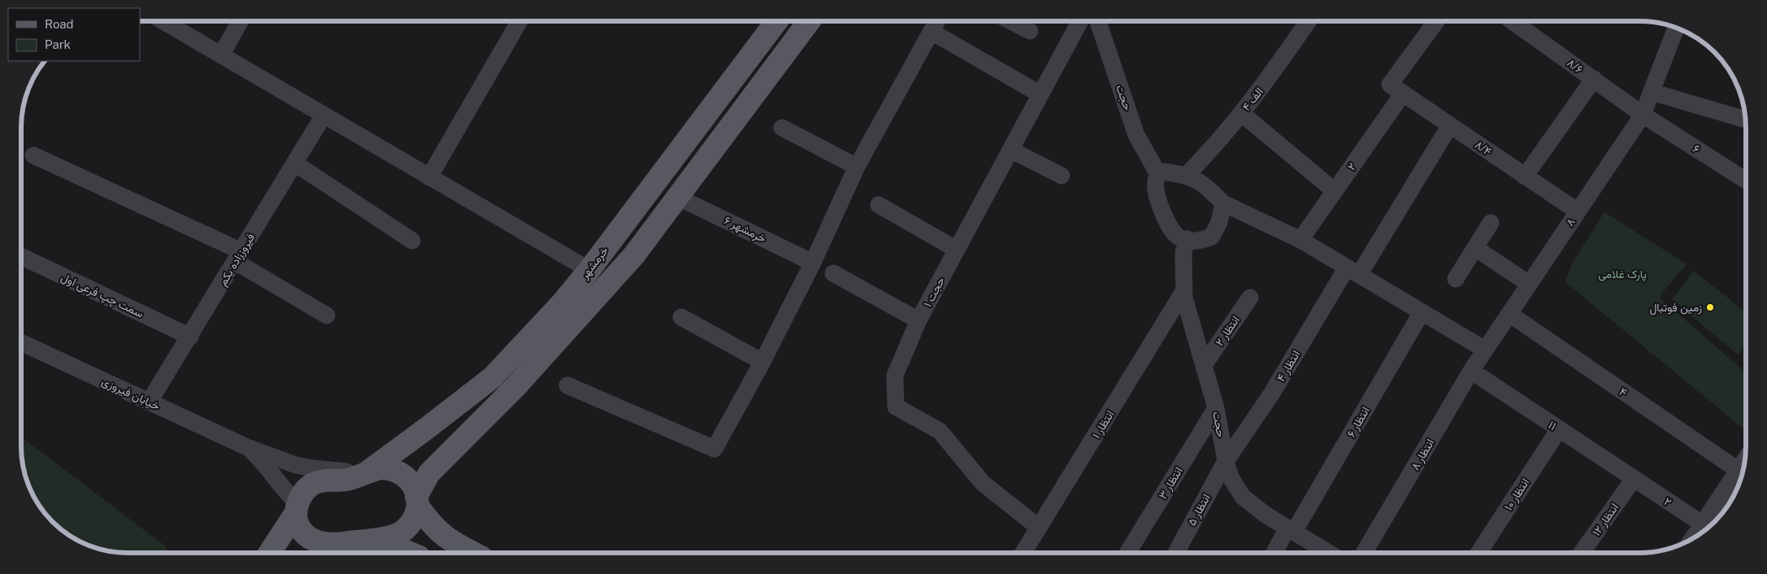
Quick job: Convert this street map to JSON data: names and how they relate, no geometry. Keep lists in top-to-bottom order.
{
  "streets": {
    "main road": ["خرمشهر"],
    "street": [
      "۸/۶",
      "حجت",
      "۴ الف",
      "۸/۴",
      "۶",
      "۲",
      "۸",
      "خرمشهر ۶",
      "فیروززاده یکم",
      "حجت ۱",
      "سمت چپ فرعی اول",
      "انتظار ۲",
      "انتظار ۴",
      "۴",
      "خیابان فیروزی",
      "انتظار ۶",
      "انتظار ۱",
      "۱۱",
      "انتظار ۸",
      "انتظار ۳",
      "انتظار ۱۰",
      "انتظار ۵",
      "انتظار ۱۲"
    ]
  },
  "crossings": [
    ["۸/۶", "۶"],
    ["۸/۶", "۸"],
    ["حجت", "۴ الف"],
    ["حجت", "انتظار ۲"],
    ["حجت", "انتظار ۴"],
    ["حجت", "انتظار ۶"],
    ["حجت", "انتظار ۱"],
    ["حجت", "انتظار ۳"],
    ["حجت", "انتظار ۵"],
    ["۸/۴", "۲"],
    ["۸/۴", "۸"],
    ["۶", "۸"],
    ["۲", "۱۱"],
    ["۲", "انتظار ۱۲"],
    ["۸", "۴"],
    ["۸", "انتظار ۸"],
    ["فیروززاده یکم", "سمت چپ فرعی اول"],
    ["فیروززاده یکم", "خیابان فیروزی"],
    ["حجت ۱", "انتظار ۱"],
    ["انتظار ۴", "انتظار ۵"],
    ["۱۱", "انتظار ۸"],
    ["۱۱", "انتظار ۱۰"],
    ["۱۱", "انتظار ۱۲"]
  ],
  "parks": ["پارک غلامی"],
  "places": ["زمین فوتبال"],
  "legend": ["Road", "Park"]
}
